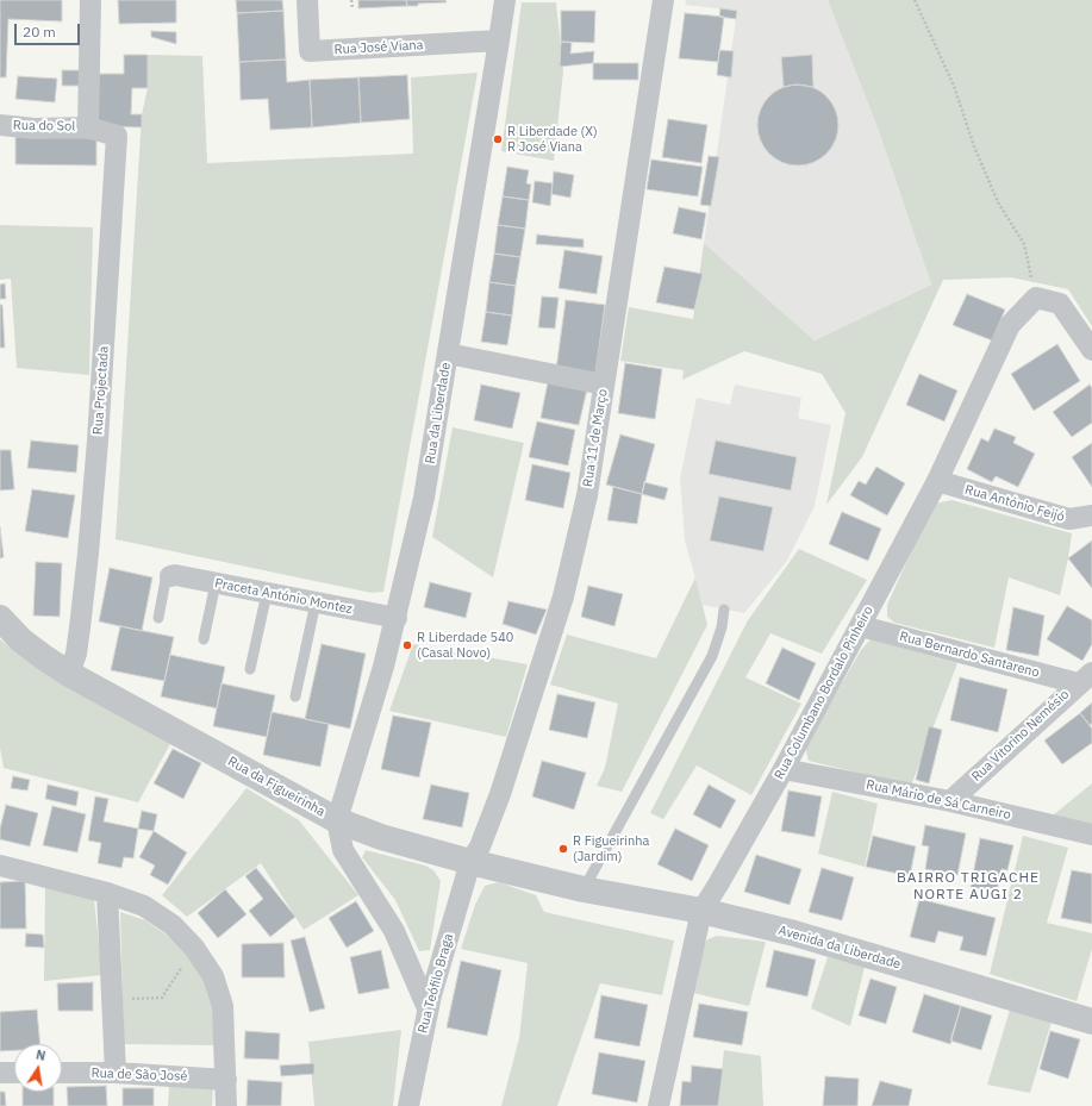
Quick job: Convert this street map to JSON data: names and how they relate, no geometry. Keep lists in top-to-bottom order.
{
  "streets": {
    "street": [
      "Rua José Viana",
      "Rua do Sol",
      "Rua Projectada",
      "Rua da Liberdade",
      "Rua 11 de Março",
      "Rua António Feijó",
      "Praceta António Montez",
      "Rua Bernardo Santareno",
      "Rua Columbano Bordalo Pinheiro",
      "Rua Vitorino Nemésio",
      "Rua da Figueirinha",
      "Rua Mário de Sá Carneiro",
      "Avenida da Liberdade",
      "Rua Teófilo Braga",
      "Rua de São José"
    ]
  },
  "crossings": [
    ["Rua José Viana", "Rua da Liberdade"],
    ["Rua do Sol", "Rua Projectada"],
    ["Rua Projectada", "Rua da Figueirinha"],
    ["Rua da Liberdade", "Praceta António Montez"],
    ["Rua da Liberdade", "Rua da Figueirinha"],
    ["Rua 11 de Março", "Rua da Figueirinha"],
    ["Rua 11 de Março", "Rua Teófilo Braga"],
    ["Rua António Feijó", "Rua Columbano Bordalo Pinheiro"],
    ["Rua Bernardo Santareno", "Rua Columbano Bordalo Pinheiro"],
    ["Rua Bernardo Santareno", "Rua Vitorino Nemésio"],
    ["Rua Columbano Bordalo Pinheiro", "Rua Mário de Sá Carneiro"],
    ["Rua Columbano Bordalo Pinheiro", "Avenida da Liberdade"],
    ["Rua Vitorino Nemésio", "Rua Mário de Sá Carneiro"],
    ["Rua da Figueirinha", "Avenida da Liberdade"],
    ["Rua da Figueirinha", "Rua Teófilo Braga"]
  ],
  "districts": ["BAIRRO TRIGACHE NORTE AUGI 2"],
  "places": ["R Liberdade (X) R José Viana", "R Liberdade 540 (Casal Novo)", "R Figueirinha (Jardim)"],
  "scale_bar": "20 m",
  "north": "top"
}
